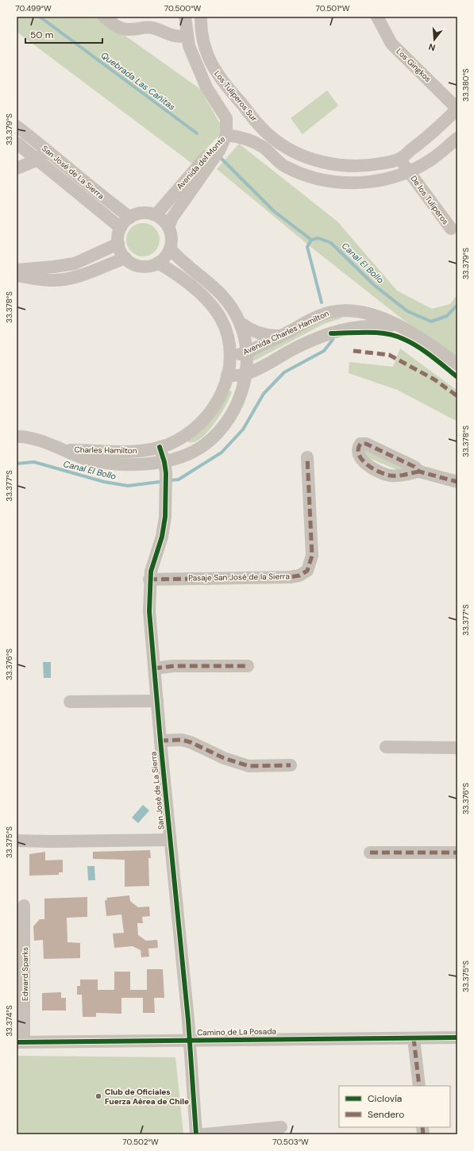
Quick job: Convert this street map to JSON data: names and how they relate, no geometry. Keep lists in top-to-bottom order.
{
  "streets": {
    "street": [
      "Los Gingkos",
      "Los Tuliperos Sur",
      "Avenida del Monte",
      "San José de La Sierra",
      "De los Tuliperos",
      "Avenida Charles Hamilton",
      "Charles Hamilton",
      "Pasaje San José de la Sierra",
      "Edward Sparks",
      "Camino de La Posada"
    ]
  },
  "crossings": [
    ["Los Tuliperos Sur", "Avenida del Monte"],
    ["Los Tuliperos Sur", "De los Tuliperos"],
    ["Avenida del Monte", "San José de La Sierra"],
    ["Avenida del Monte", "De los Tuliperos"],
    ["San José de La Sierra", "Charles Hamilton"],
    ["San José de La Sierra", "Pasaje San José de la Sierra"],
    ["San José de La Sierra", "Camino de La Posada"],
    ["Avenida Charles Hamilton", "Charles Hamilton"],
    ["Edward Sparks", "Camino de La Posada"]
  ],
  "water": ["Quebrada Las Cañitas", "Canal El Bollo"],
  "places": ["Club de Oficiales Fuerza Aérea de Chile"],
  "legend": ["Ciclovía", "Sendero"],
  "scale_bar": "50 m",
  "north": "bottom",
  "coordinates": [
    "70.499°W",
    "70.500°W",
    "70.501°W",
    "33.380°S",
    "33.379°S",
    "33.378°S",
    "33.377°S",
    "33.376°S",
    "33.375°S",
    "33.374°S",
    "70.502°W",
    "70.503°W"
  ]
}
